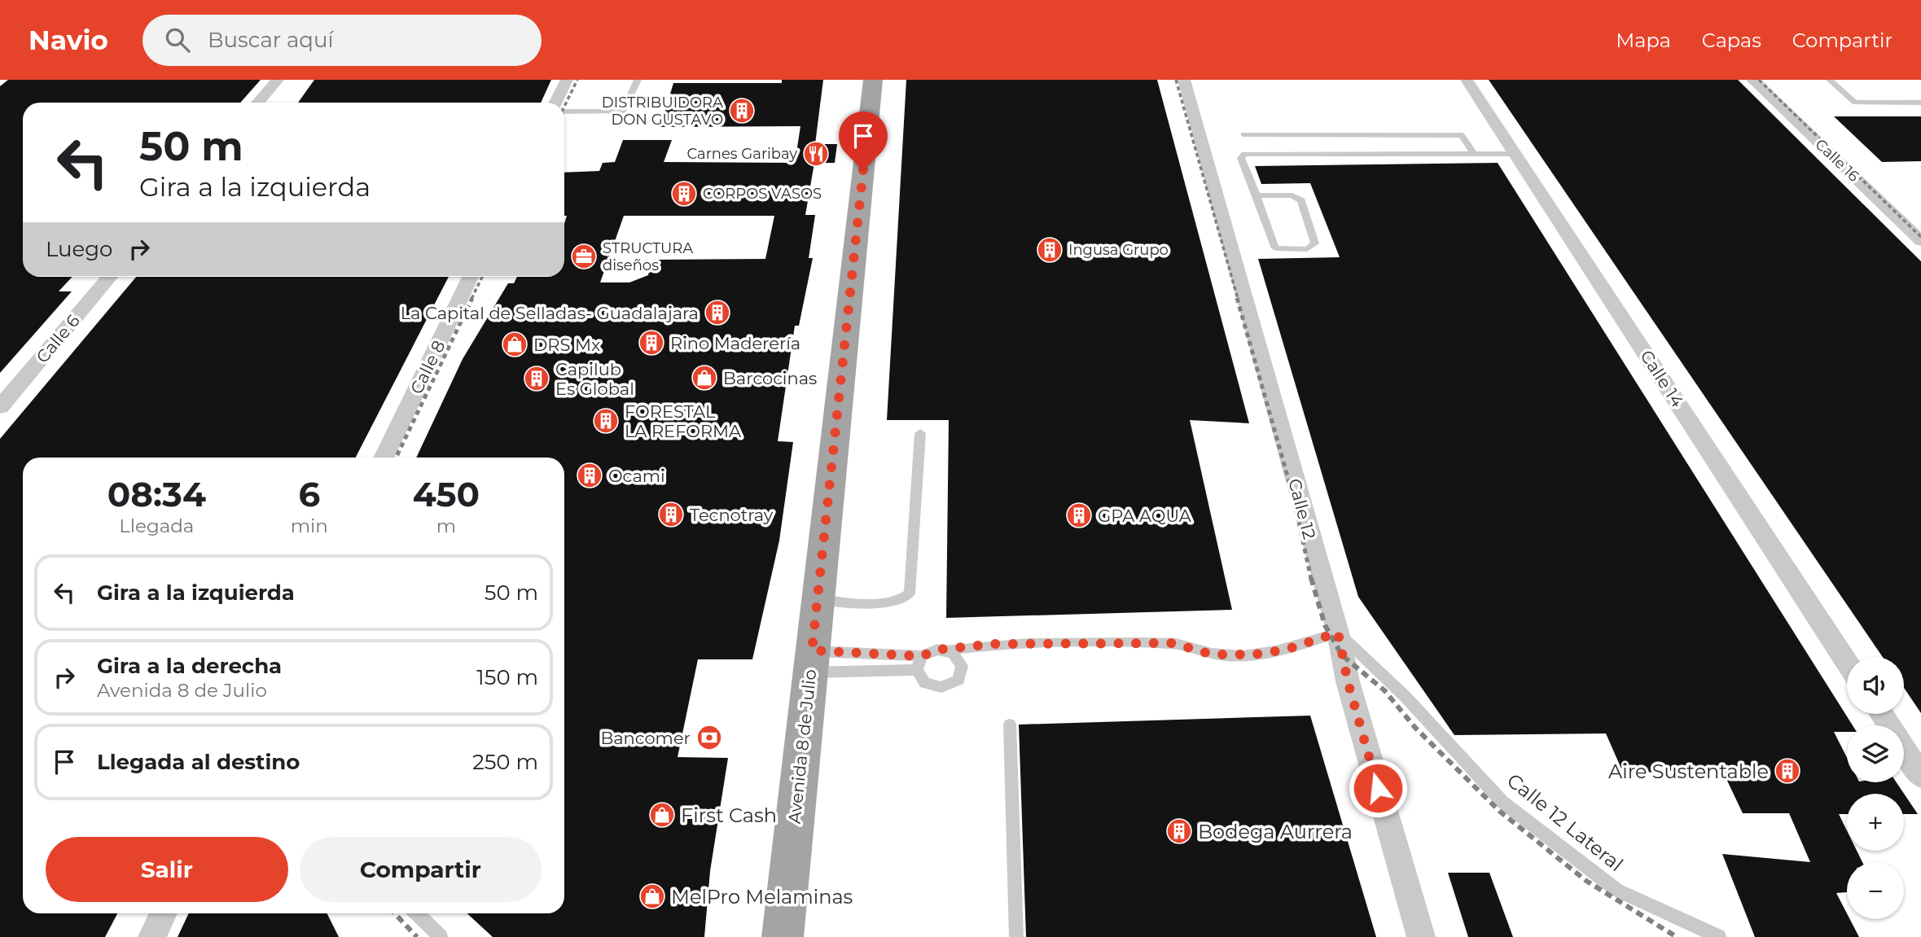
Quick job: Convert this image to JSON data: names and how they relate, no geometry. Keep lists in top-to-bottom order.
{
  "streets": {
    "main road": ["Avenida 8 de Julio"],
    "street": [
      "Calle 16",
      "Calle 6",
      "Calle 8",
      "Calle 14",
      "Calle 12"
    ],
    "lane": ["Calle 12 Lateral"]
  },
  "crossings": [
    ["Calle 12", "Calle 12 Lateral"]
  ],
  "places": {
    "building": [
      "DISTRIBUIDORA DON GUSTAVO",
      "CORPOS VASOS",
      "Ingusa Grupo",
      "La Capital de Selladas- Guadalajara",
      "Rino Maderería",
      "Capilub Es Global",
      "FORESTAL LA REFORMA",
      "Ocami",
      "Tecnotray",
      "GPA AQUA",
      "Aire Sustentable",
      "Bodega Aurrera"
    ],
    "restaurant": ["Carnes Garibay"],
    "office": ["STRUCTURA diseños"],
    "shop": [
      "DRS Mx",
      "Barcocinas",
      "First Cash",
      "MelPro Melaminas"
    ],
    "bank": ["Bancomer"]
  },
  "page": {
    "header": "Navio",
    "search": "Buscar aquí",
    "nav": ["Mapa", "Capas", "Compartir"],
    "turn": ["50 m", "Gira a la izquierda"],
    "then": "Luego",
    "eta": [
      "08:34",
      "Llegada",
      "6",
      "min",
      "450",
      "m"
    ],
    "list": [
      {
        "name": "Gira a la izquierda",
        "value": "50 m"
      },
      {
        "name": "Gira a la derecha",
        "note": "Avenida 8 de Julio",
        "value": "150 m"
      },
      {
        "name": "Llegada al destino",
        "value": "250 m"
      }
    ],
    "map_buttons": ["+", "−"],
    "buttons": ["Salir", "Compartir"]
  }
}
